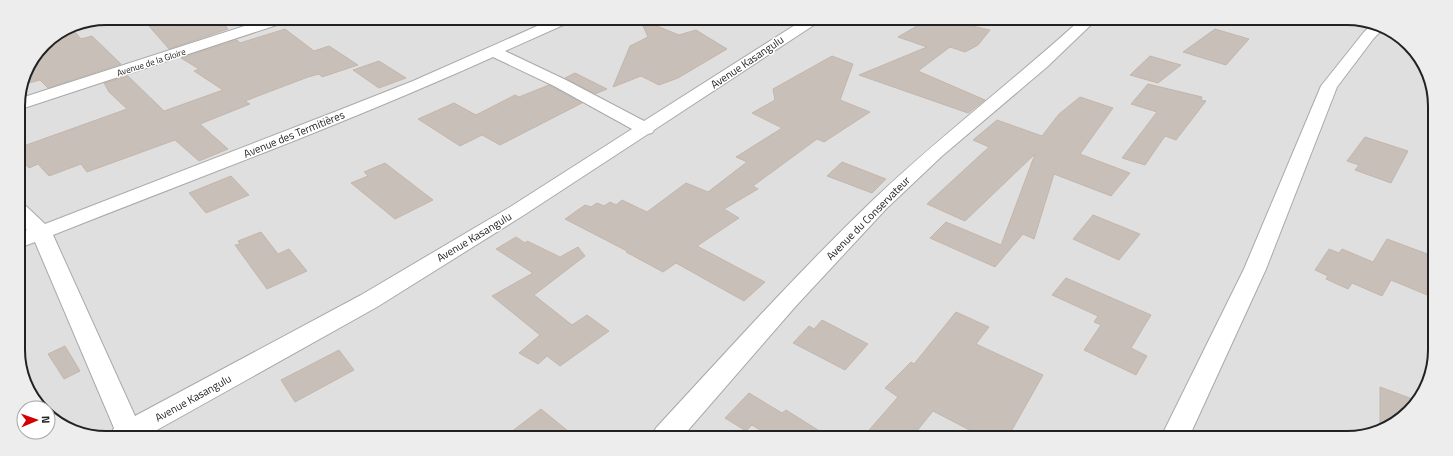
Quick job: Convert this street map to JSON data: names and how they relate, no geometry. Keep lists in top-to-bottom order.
{
  "streets": {
    "street": [
      "Avenue de la Gloire",
      "Avenue Kasangulu",
      "Avenue des Termitières",
      "Avenue du Conservateur"
    ]
  },
  "north": "right"
}
